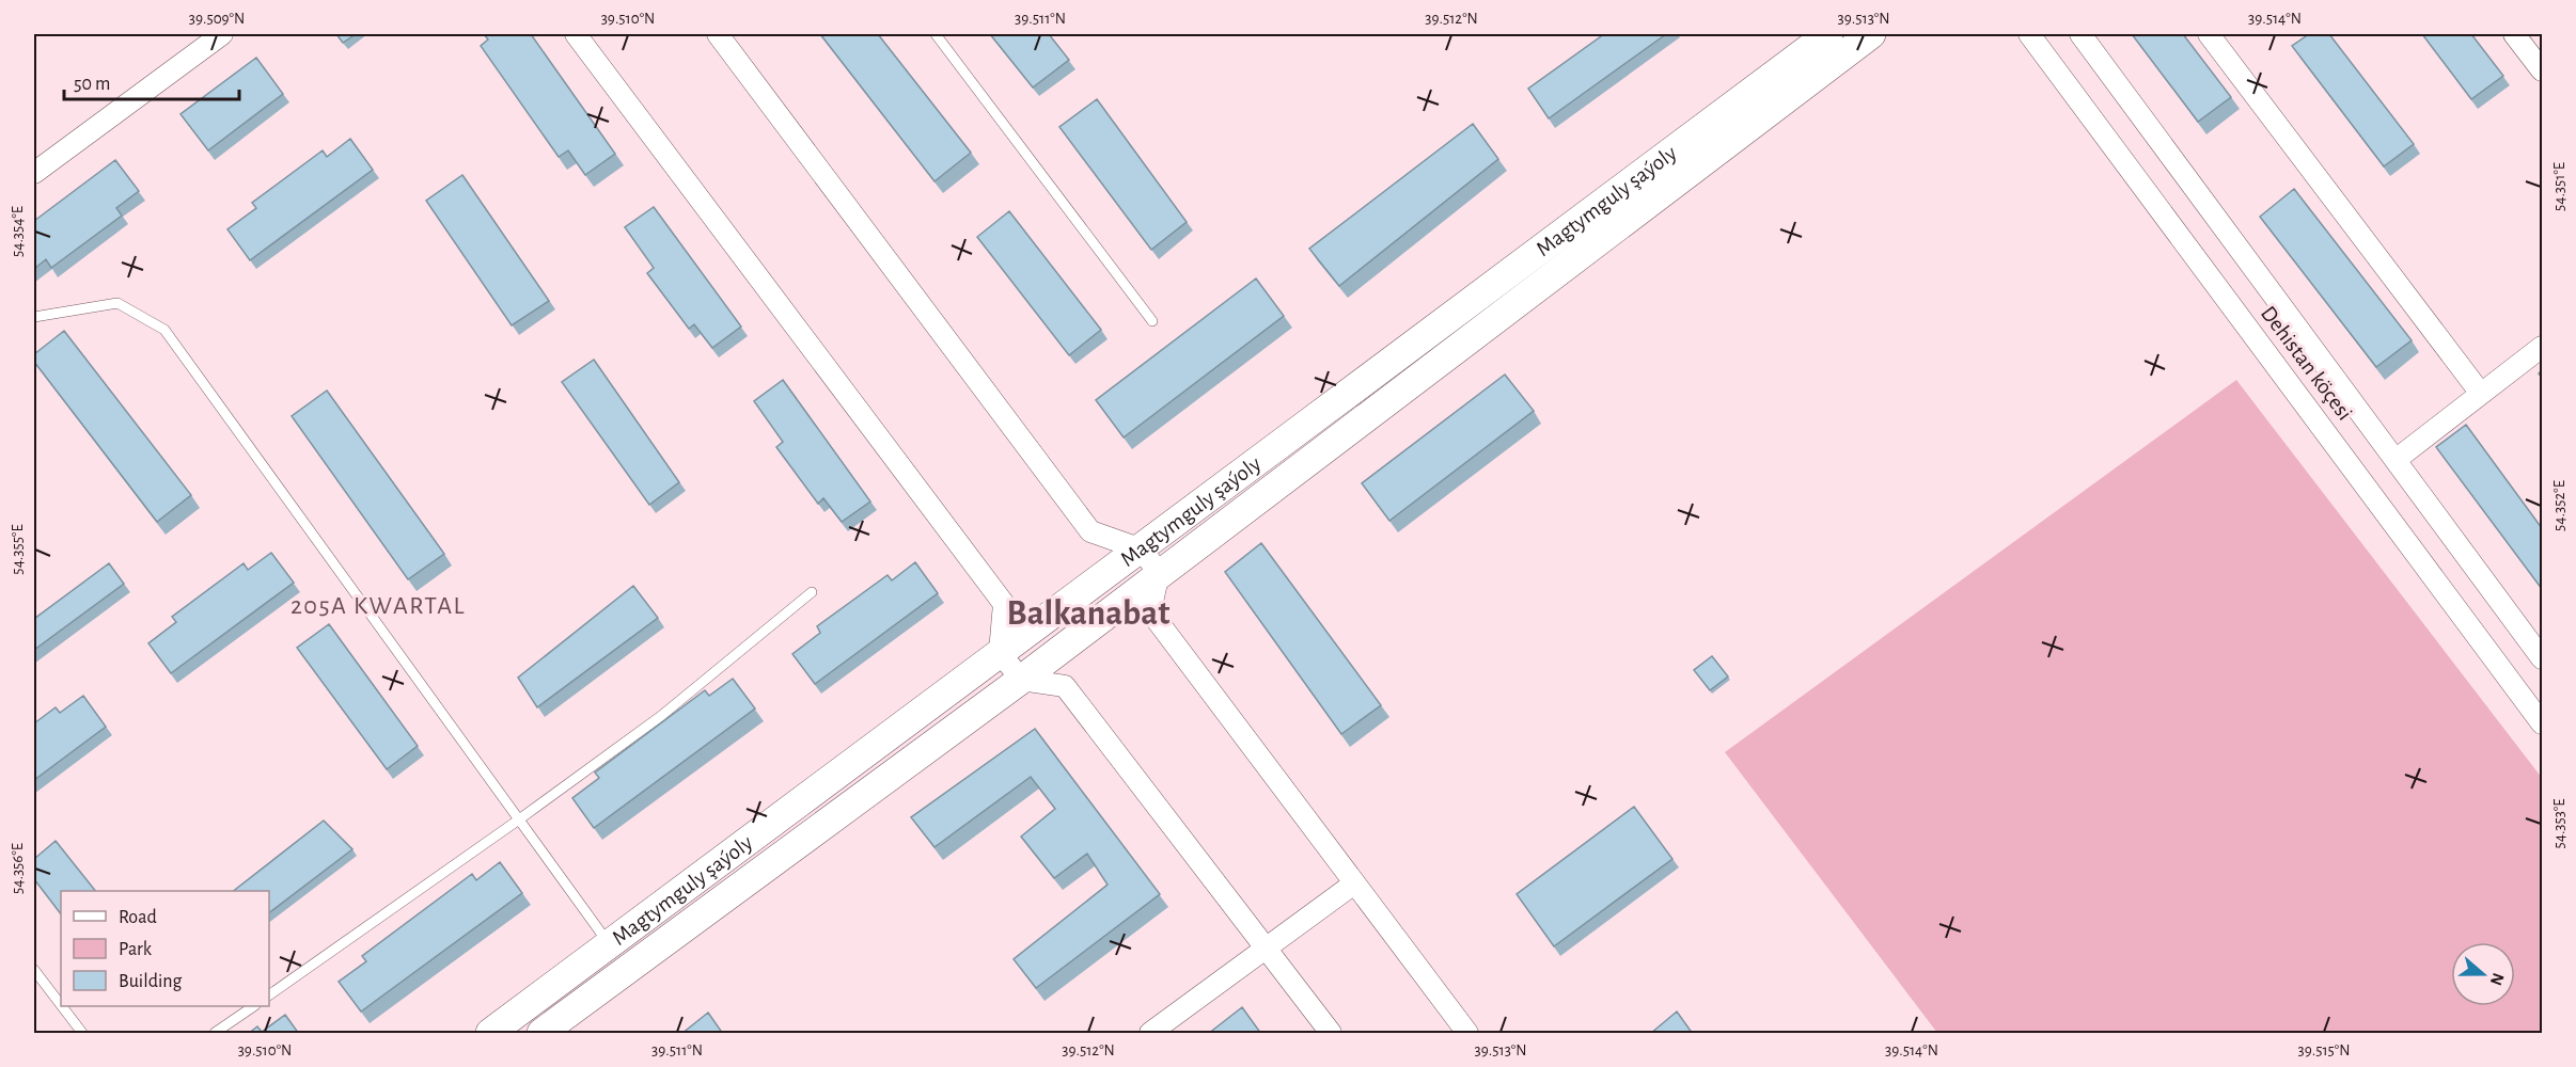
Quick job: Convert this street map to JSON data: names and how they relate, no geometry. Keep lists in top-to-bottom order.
{
  "streets": {
    "street": ["Magtymguly şaýoly", "Dehistan köçesi"]
  },
  "districts": ["205A KWARTAL", "Balkanabat"],
  "legend": ["Road", "Park", "Building"],
  "scale_bar": "50 m",
  "north": "right",
  "coordinates": [
    "39.509°N",
    "39.510°N",
    "39.511°N",
    "39.512°N",
    "39.513°N",
    "39.514°N",
    "54.351°E",
    "54.354°E",
    "54.352°E",
    "54.355°E",
    "54.353°E",
    "54.356°E",
    "39.515°N"
  ]
}
